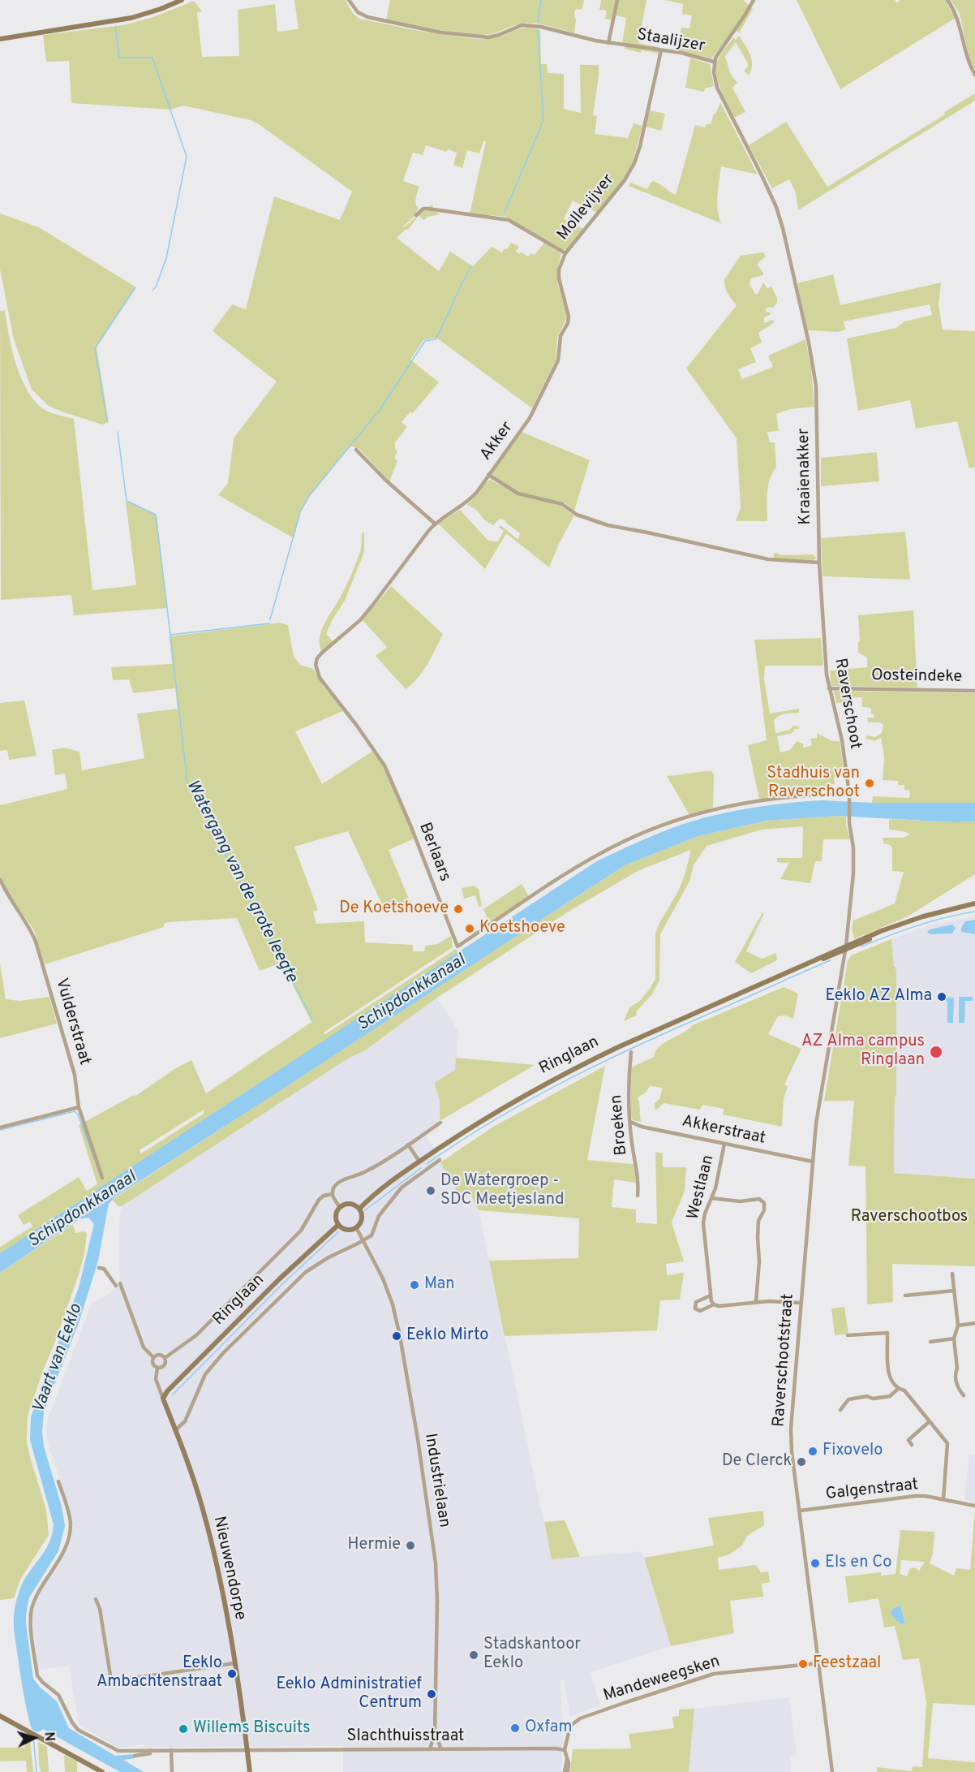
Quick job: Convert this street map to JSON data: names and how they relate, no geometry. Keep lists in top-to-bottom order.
{
  "streets": {
    "main road": ["Ringlaan", "Nieuwendorpe"],
    "street": [
      "Staalijzer",
      "Mollevijver",
      "Akker",
      "Kraaienakker",
      "Oosteindeke",
      "Raverschoot",
      "Berlaars",
      "Vulderstraat",
      "Broeken",
      "Akkerstraat",
      "Westlaan",
      "Raverschootstraat",
      "Industrielaan",
      "Galgenstraat",
      "Mandeweegsken",
      "Slachthuisstraat"
    ]
  },
  "crossings": [
    ["Staalijzer", "Mollevijver"],
    ["Staalijzer", "Kraaienakker"],
    ["Mollevijver", "Akker"],
    ["Akker", "Berlaars"],
    ["Kraaienakker", "Raverschoot"],
    ["Oosteindeke", "Raverschoot"],
    ["Raverschoot", "Berlaars"],
    ["Raverschoot", "Raverschootstraat"],
    ["Ringlaan", "Raverschootstraat"],
    ["Ringlaan", "Industrielaan"],
    ["Ringlaan", "Nieuwendorpe"],
    ["Broeken", "Akkerstraat"],
    ["Akkerstraat", "Westlaan"],
    ["Akkerstraat", "Raverschootstraat"],
    ["Raverschootstraat", "Galgenstraat"],
    ["Raverschootstraat", "Mandeweegsken"],
    ["Industrielaan", "Slachthuisstraat"],
    ["Nieuwendorpe", "Slachthuisstraat"],
    ["Mandeweegsken", "Slachthuisstraat"]
  ],
  "water": ["Watergang van de grote leegte", "Schipdonkkanaal", "Vaart van Eeklo"],
  "parks": ["Raverschootbos"],
  "places": [
    "Stadhuis van Raverschoot",
    "De Koetshoeve",
    "Koetshoeve",
    "Eeklo AZ Alma",
    "AZ Alma campus Ringlaan",
    "De Watergroep - SDC Meetjesland",
    "Man",
    "Eeklo Mirto",
    "Fixovelo",
    "De Clerck",
    "Hermie",
    "Els en Co",
    "Stadskantoor Eeklo",
    "Feestzaal",
    "Eeklo Ambachtenstraat",
    "Eeklo Administratief Centrum",
    "Oxfam",
    "Willems Biscuits"
  ],
  "north": "right"
}
